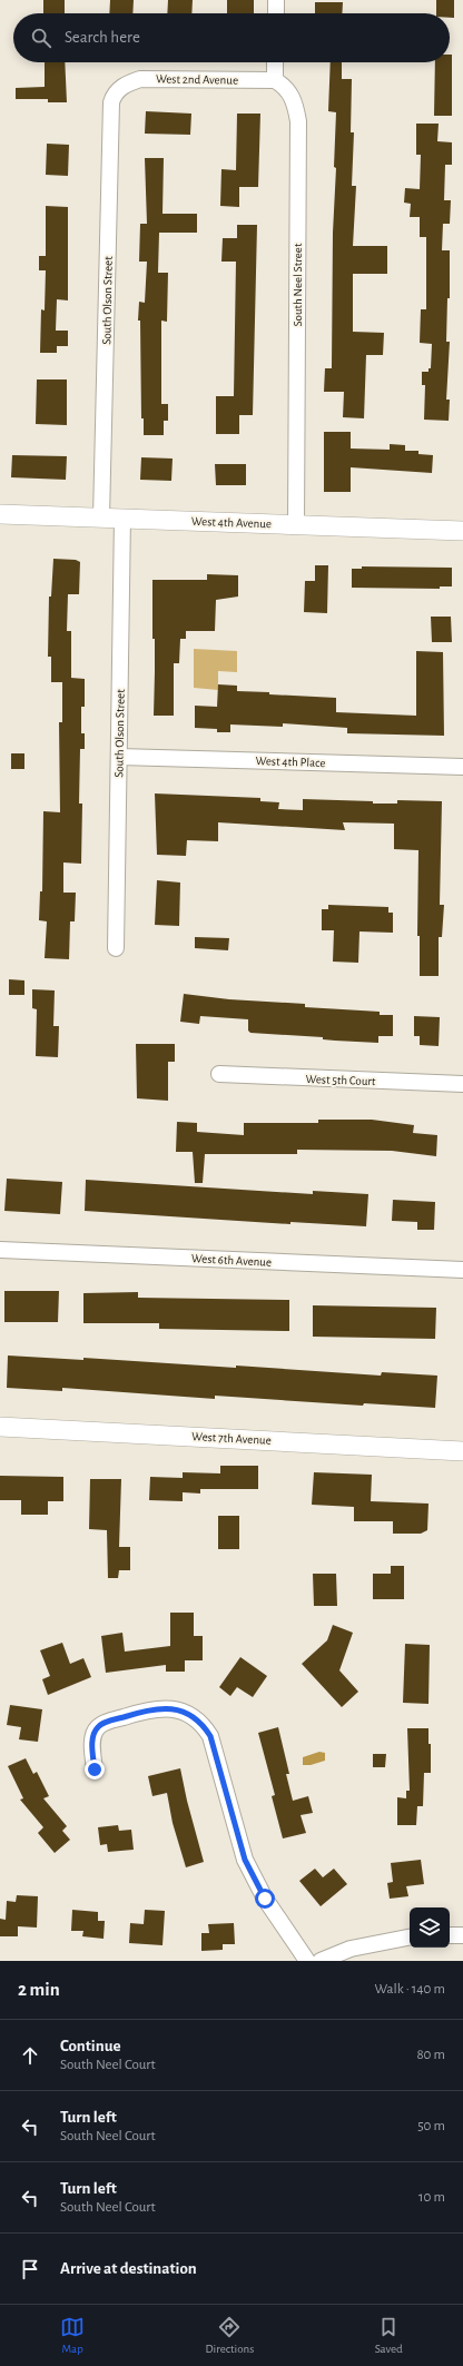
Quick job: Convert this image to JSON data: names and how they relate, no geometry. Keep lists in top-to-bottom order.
{
  "streets": {
    "street": [
      "West 2nd Avenue",
      "South Neel Street",
      "South Olson Street",
      "West 4th Avenue",
      "West 4th Place",
      "West 5th Court",
      "West 6th Avenue",
      "West 7th Avenue"
    ]
  },
  "crossings": [
    ["West 2nd Avenue", "South Neel Street"],
    ["West 2nd Avenue", "South Olson Street"],
    ["South Neel Street", "West 4th Avenue"],
    ["South Olson Street", "West 4th Avenue"],
    ["South Olson Street", "West 4th Place"]
  ],
  "page": {
    "search": "Search here",
    "heading": ["2 min", "Walk · 140 m"],
    "list": [
      ["Continue", "South Neel Court", "80 m"],
      ["Turn left", "South Neel Court", "50 m"],
      ["Turn left", "South Neel Court", "10 m"],
      "Arrive at destination"
    ],
    "nav": ["Map", "Directions", "Saved"]
  }
}
